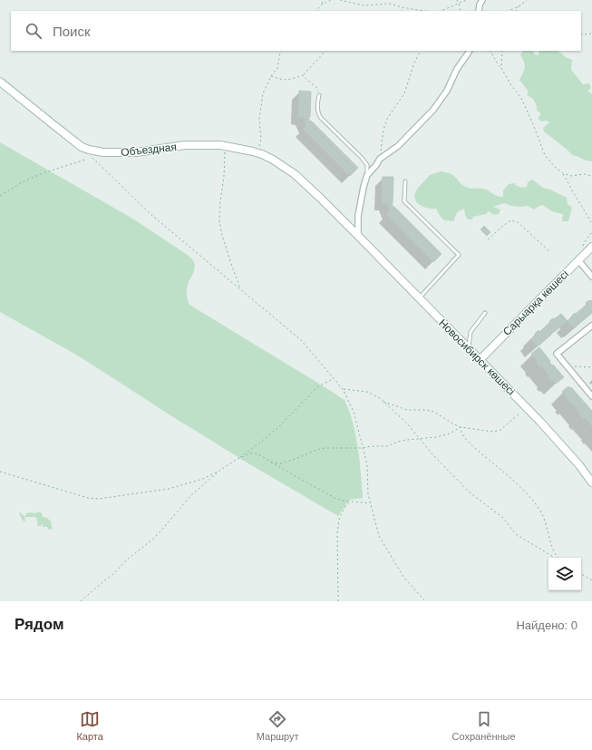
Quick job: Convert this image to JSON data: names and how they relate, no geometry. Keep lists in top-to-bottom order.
{
  "streets": {
    "main road": ["Объездная", "Сарыарқа көшесі", "Новосибирск көшесі"]
  },
  "crossings": [
    ["Объездная", "Новосибирск көшесі"],
    ["Сарыарқа көшесі", "Новосибирск көшесі"]
  ],
  "page": {
    "search": "Поиск",
    "heading": ["Рядом", "Найдено: 0"],
    "nav": ["Карта", "Маршрут", "Сохранённые"]
  }
}
